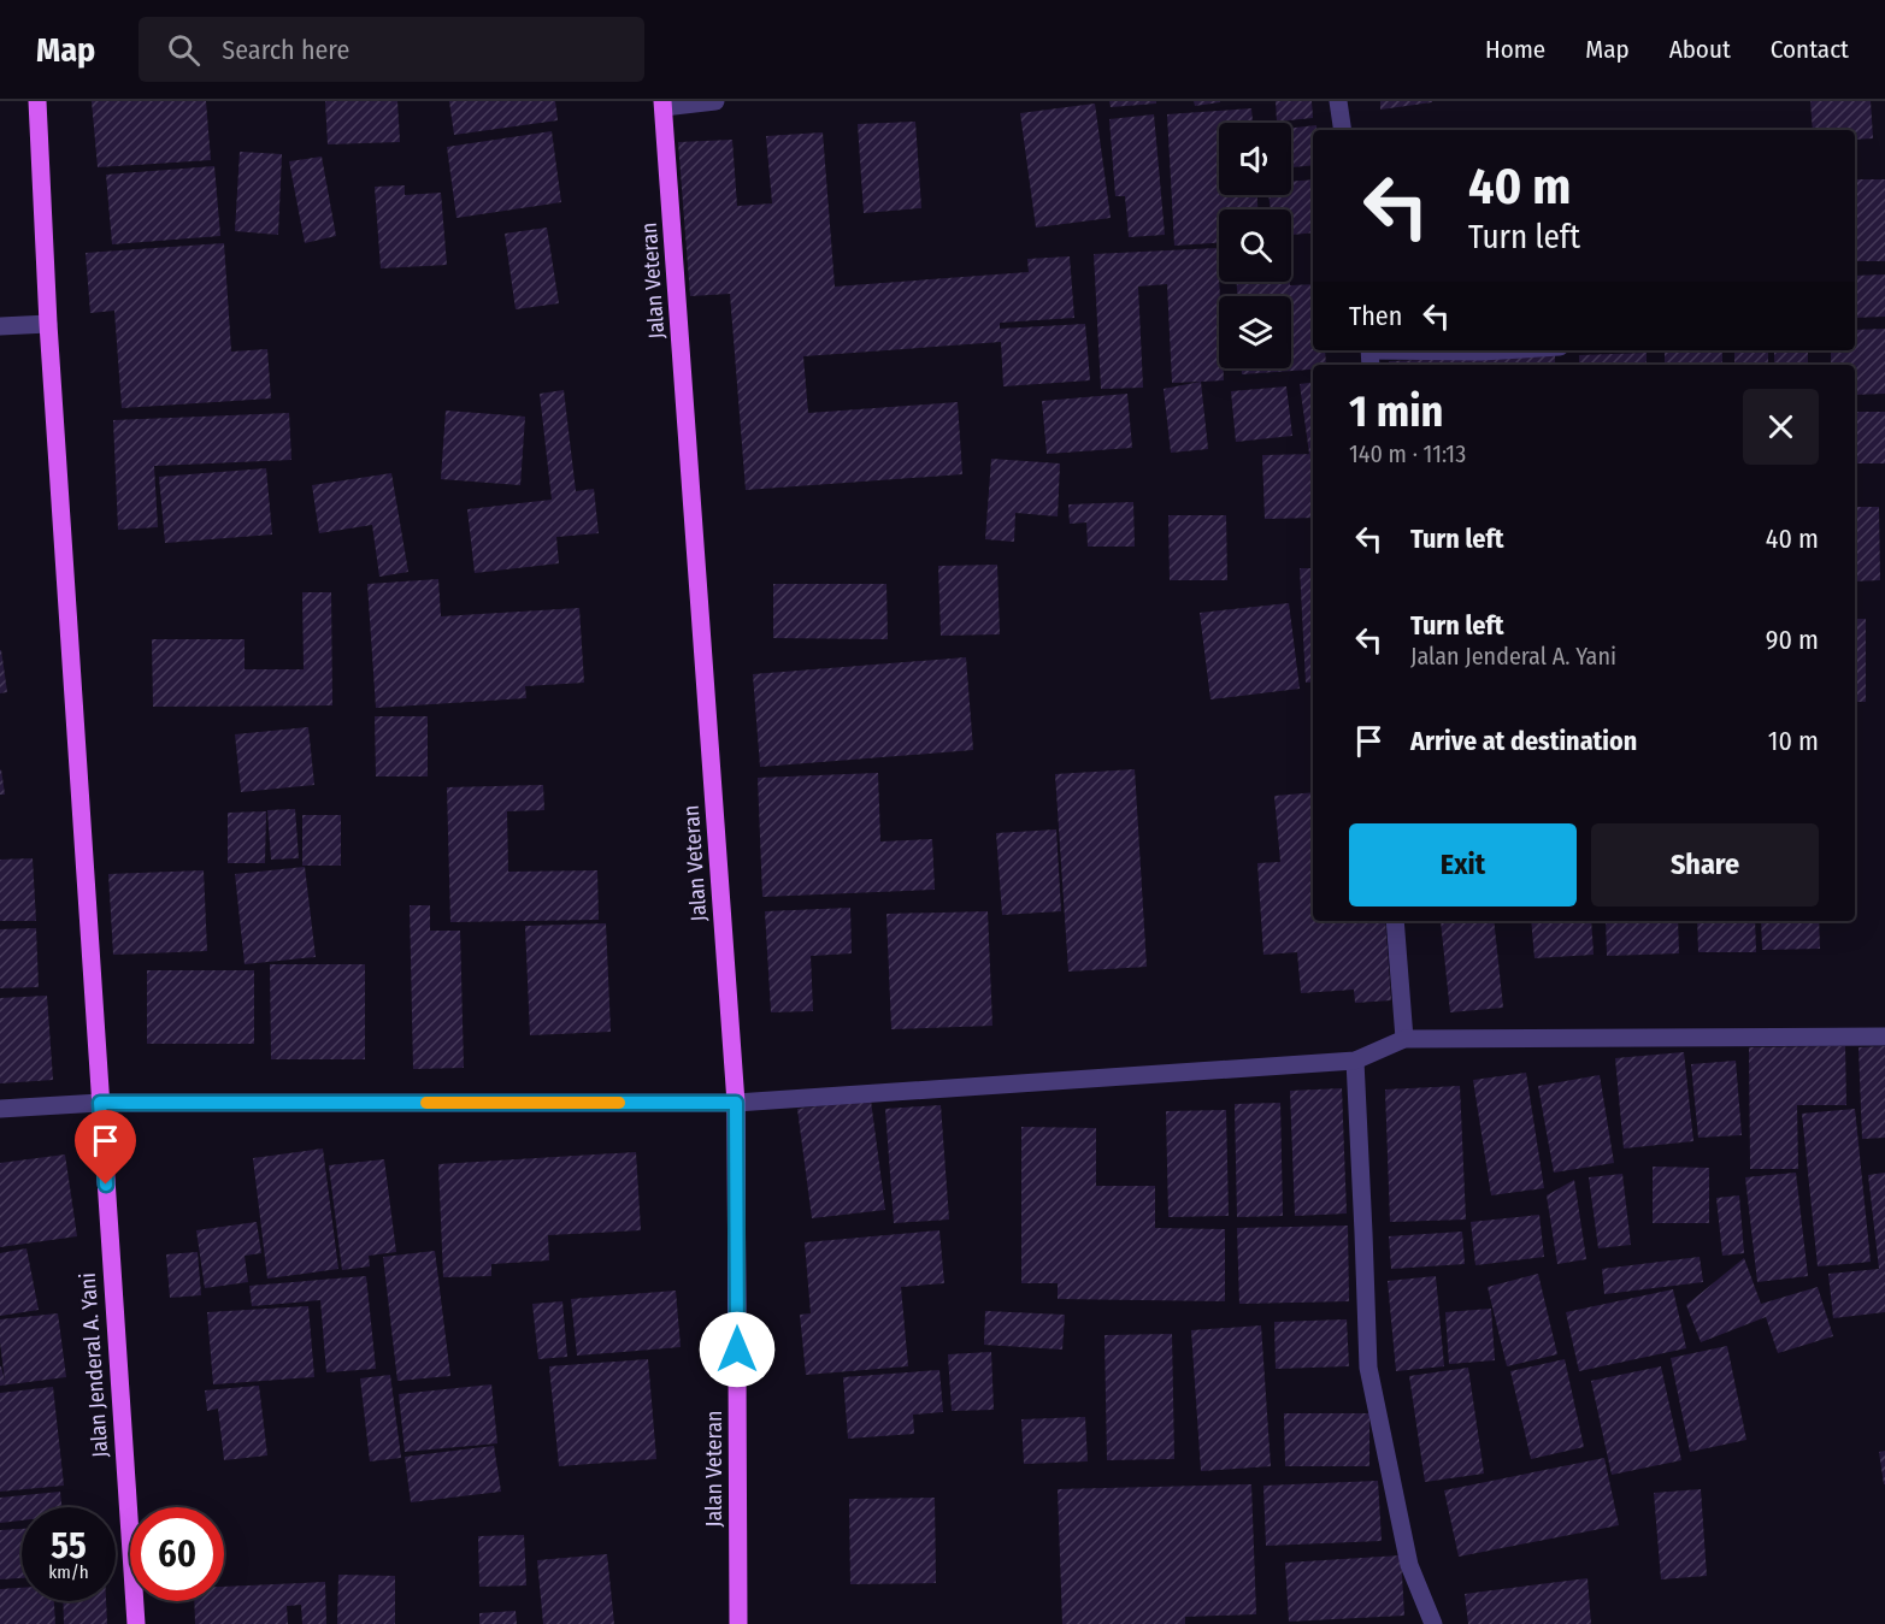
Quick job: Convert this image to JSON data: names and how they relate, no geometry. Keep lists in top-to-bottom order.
{
  "streets": {
    "main road": ["Jalan Veteran", "Jalan Jenderal A. Yani"]
  },
  "page": {
    "header": "Map",
    "search": "Search here",
    "nav": [
      "Home",
      "Map",
      "About",
      "Contact"
    ],
    "turn": ["40 m", "Turn left"],
    "then": "Then",
    "heading": ["1 min", "140 m · 11:13"],
    "list": [
      {
        "name": "Turn left",
        "value": "40 m"
      },
      {
        "name": "Turn left",
        "note": "Jalan Jenderal A. Yani",
        "value": "90 m"
      },
      {
        "name": "Arrive at destination",
        "value": "10 m"
      }
    ],
    "buttons": ["Exit", "Share"],
    "speed": "55 km/h",
    "limit": "60"
  }
}
